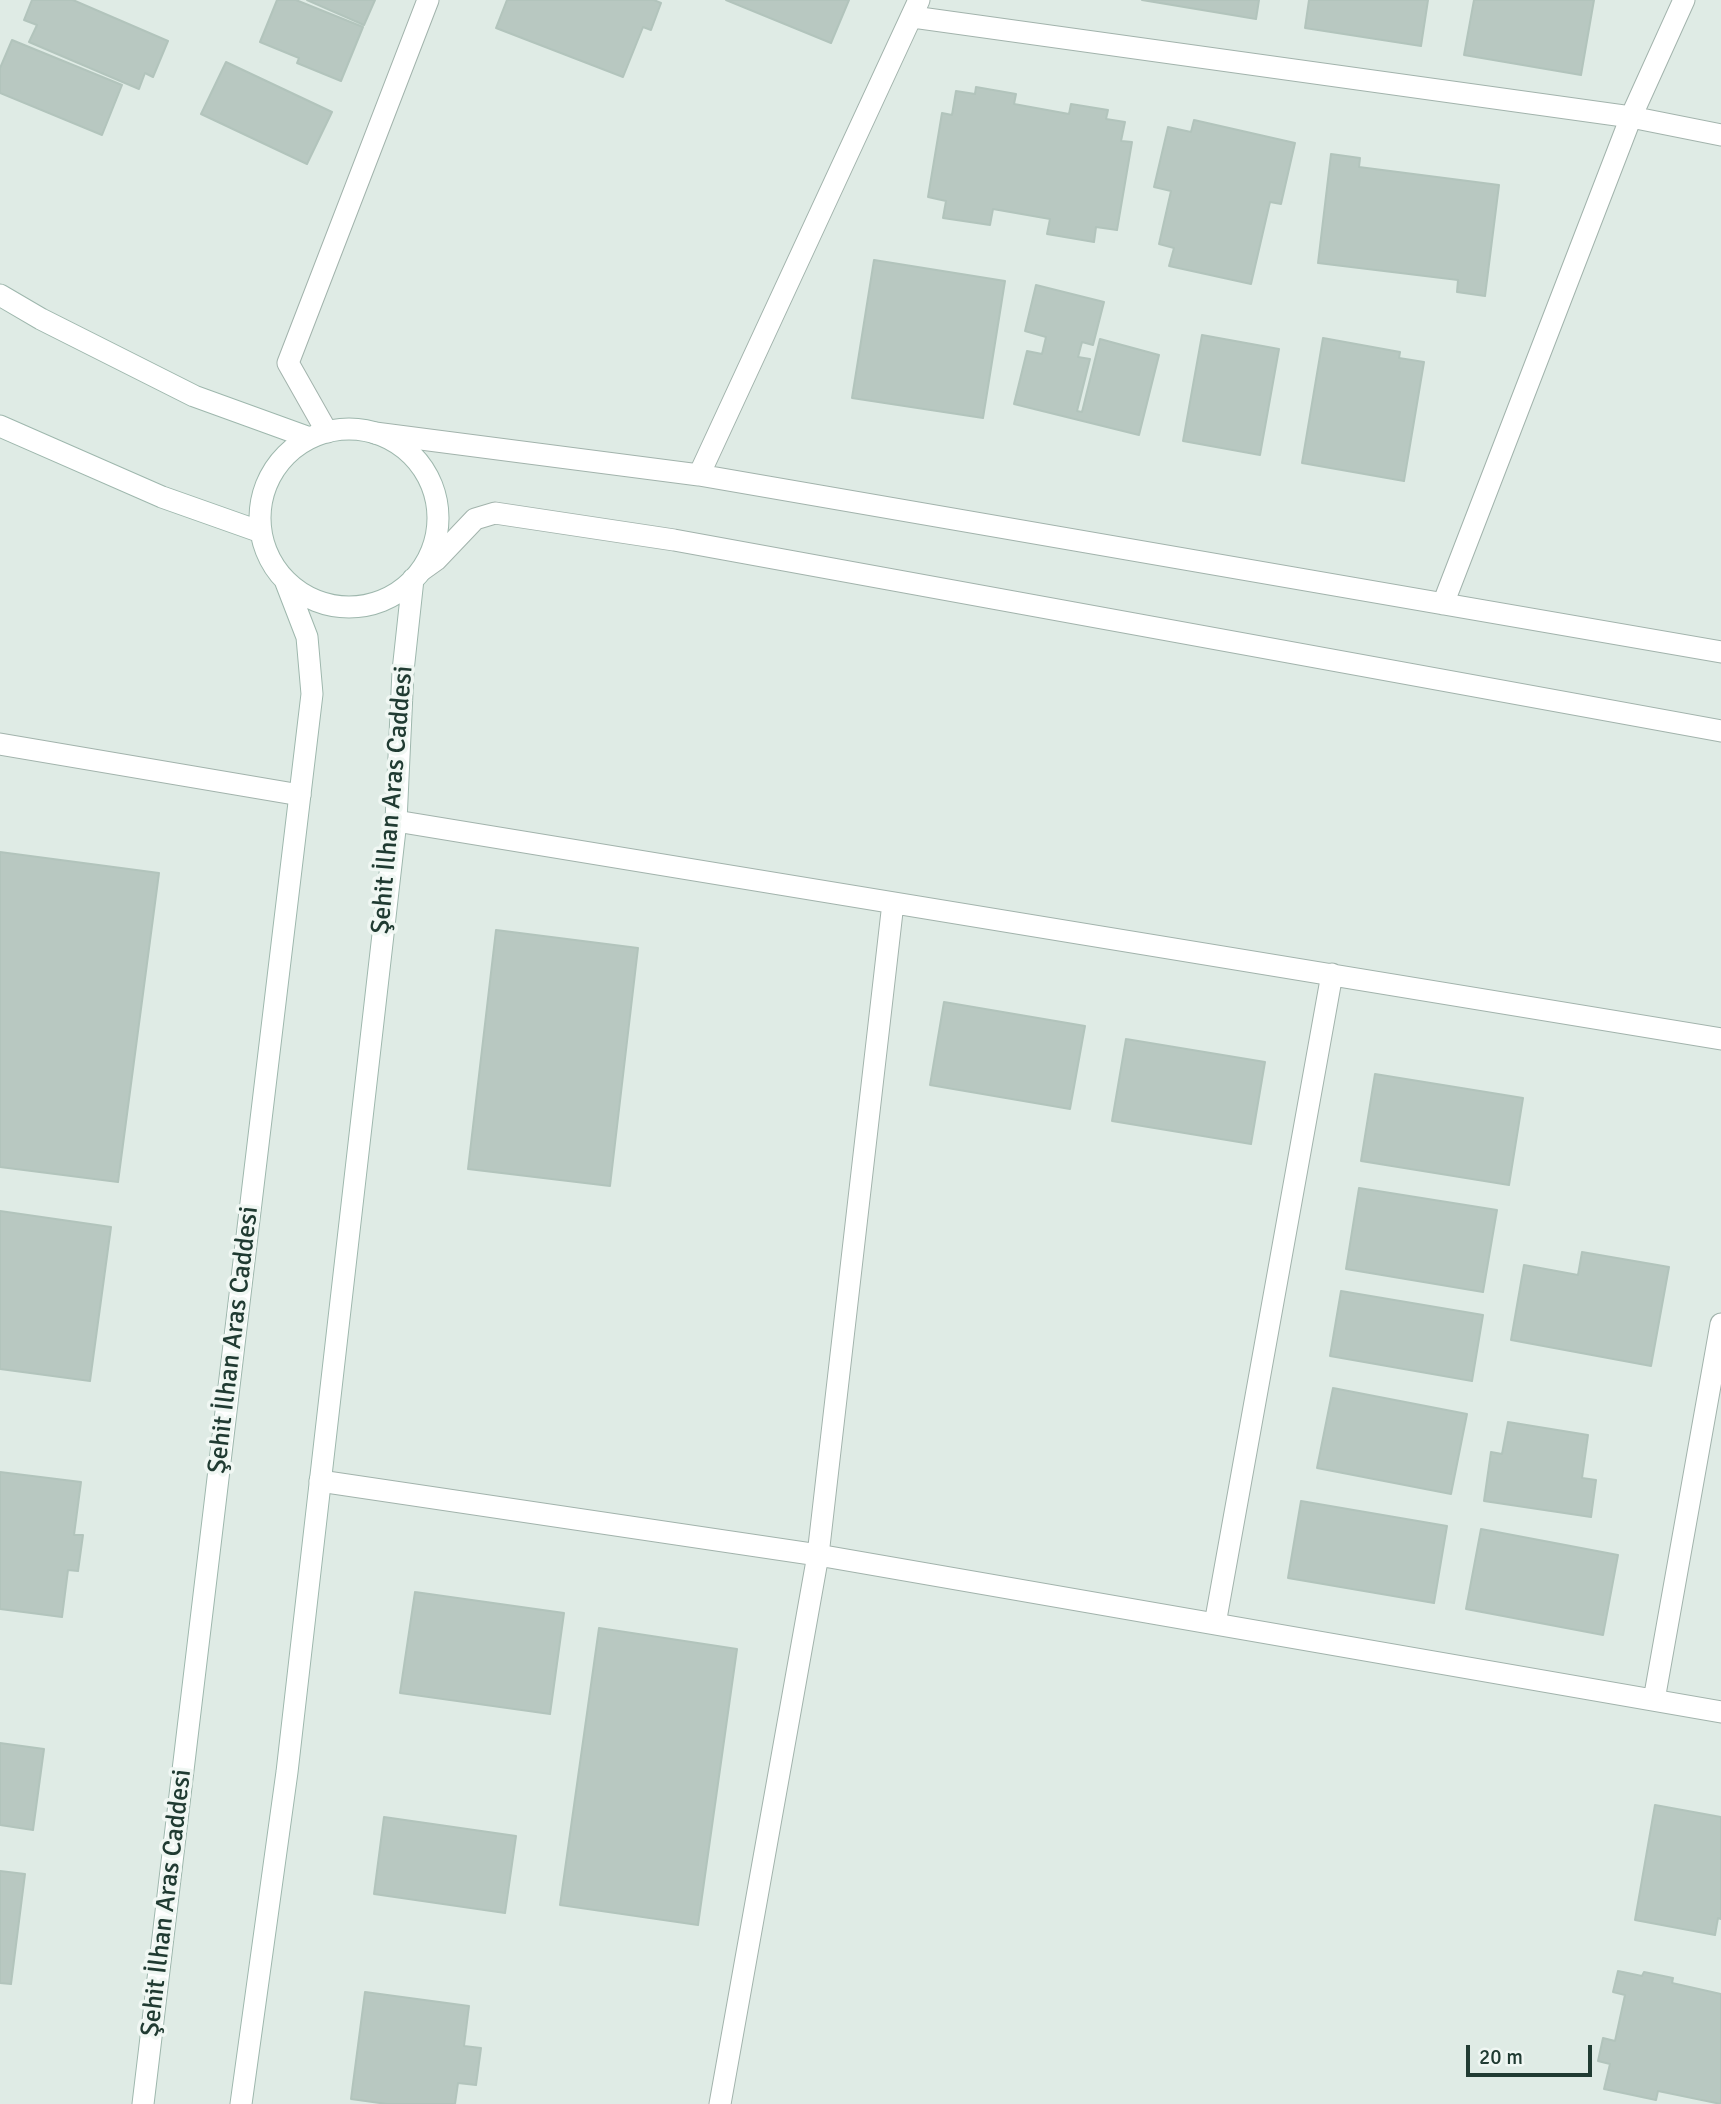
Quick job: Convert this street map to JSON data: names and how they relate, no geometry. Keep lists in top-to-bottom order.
{
  "streets": {
    "street": ["Şehit İlhan Aras Caddesi"]
  },
  "scale_bar": "20 m"
}
